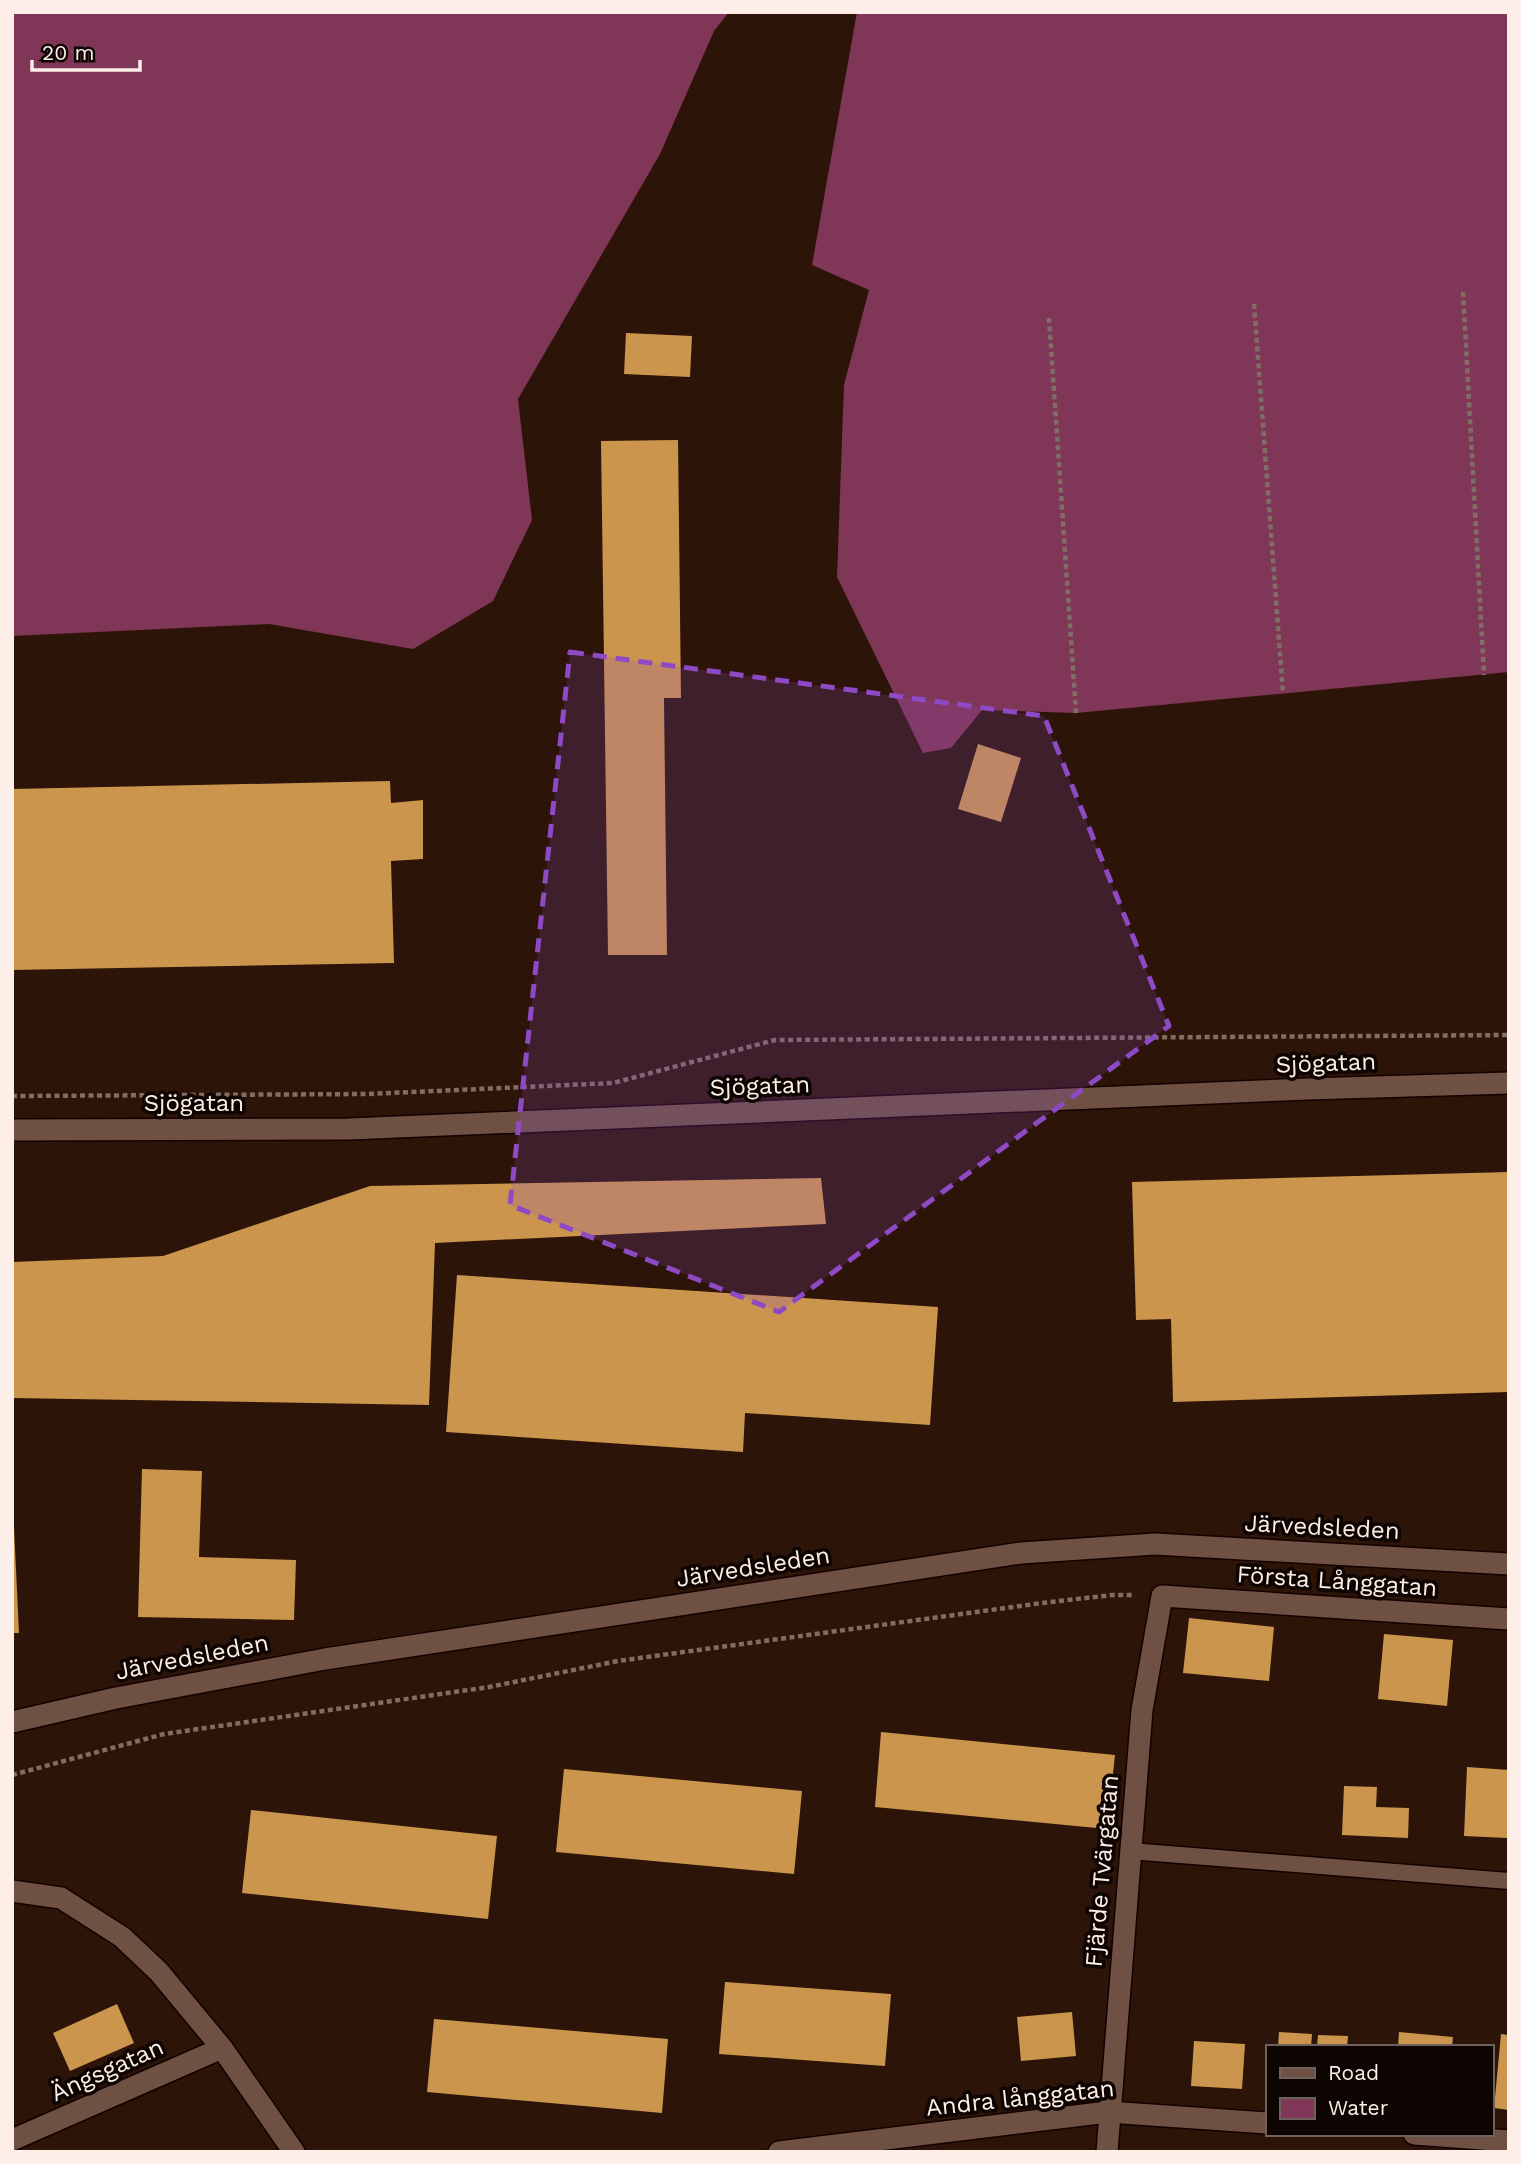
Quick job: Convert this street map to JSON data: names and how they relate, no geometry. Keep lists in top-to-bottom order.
{
  "streets": {
    "street": [
      "Sjögatan",
      "Järvedsleden",
      "Första Långgatan",
      "Fjärde Tvärgatan",
      "Ängsgatan",
      "Andra långgatan"
    ]
  },
  "crossings": [
    ["Första Långgatan", "Fjärde Tvärgatan"],
    ["Fjärde Tvärgatan", "Andra långgatan"]
  ],
  "legend": ["Road", "Water"],
  "scale_bar": "20 m"
}
